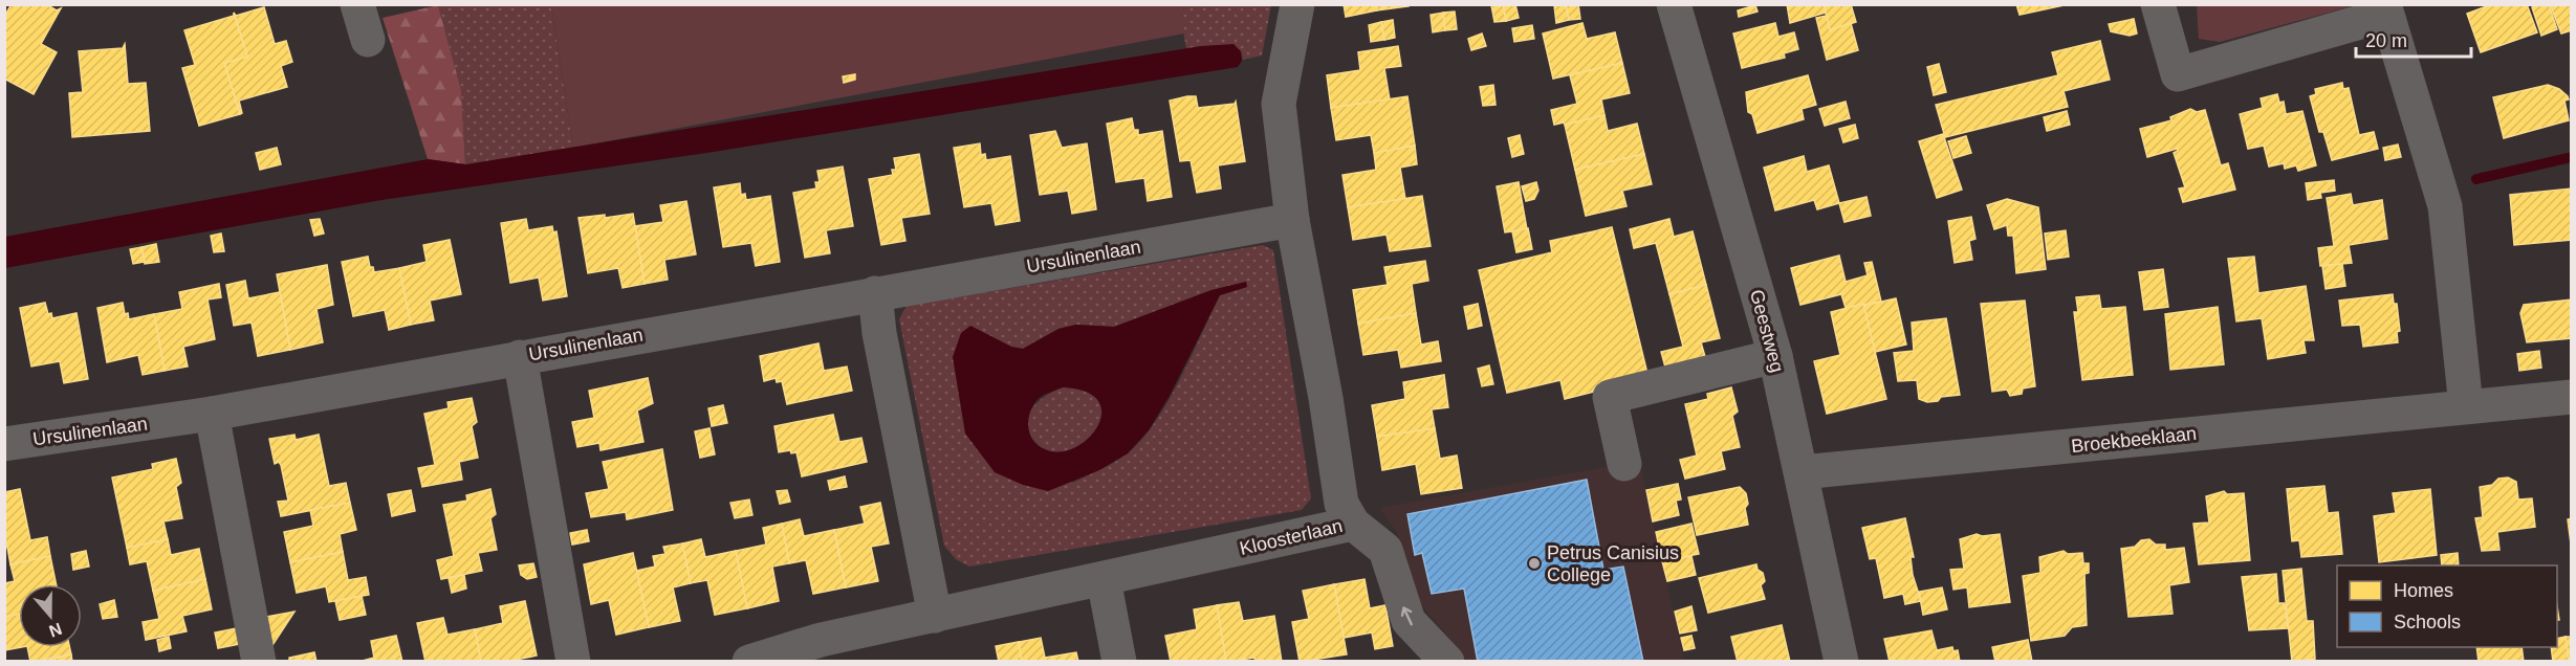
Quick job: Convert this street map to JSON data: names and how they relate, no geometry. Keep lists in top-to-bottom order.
{
  "streets": {
    "street": [
      "Ursulinenlaan",
      "Geestweg",
      "Broekbeeklaan",
      "Kloosterlaan"
    ]
  },
  "crossings": [
    ["Ursulinenlaan", "Kloosterlaan"],
    ["Geestweg", "Broekbeeklaan"]
  ],
  "places": ["Petrus Canisius College"],
  "legend": ["Homes", "Schools"],
  "scale_bar": "20 m",
  "north": "bottom"
}
